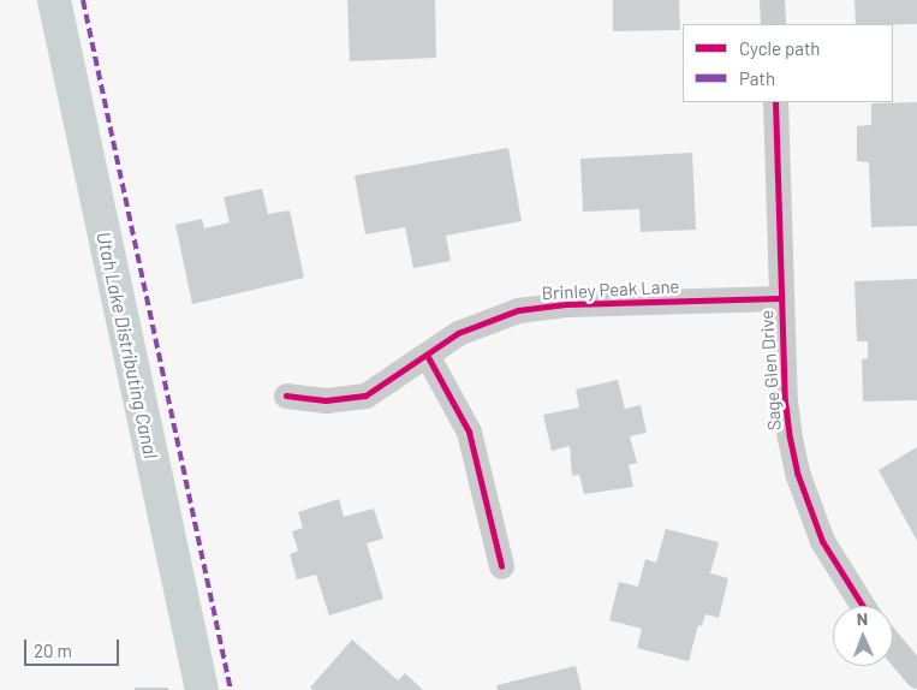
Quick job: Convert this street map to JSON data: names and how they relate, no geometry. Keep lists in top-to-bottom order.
{
  "streets": {
    "street": ["Brinley Peak Lane", "Sage Glen Drive"]
  },
  "crossings": [
    ["Brinley Peak Lane", "Sage Glen Drive"]
  ],
  "water": ["Utah Lake Distributing Canal"],
  "legend": ["Cycle path", "Path"],
  "scale_bar": "20 m",
  "north": "top"
}
